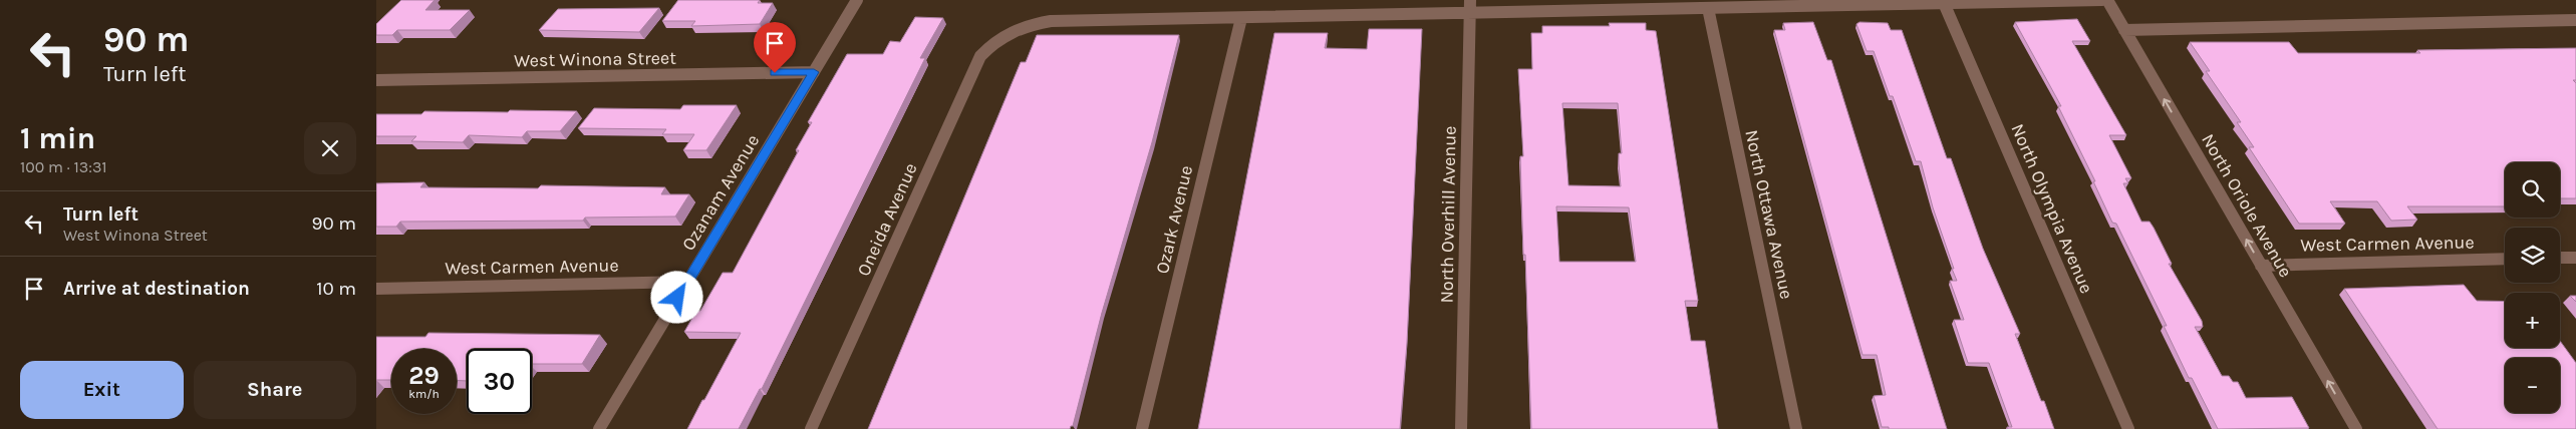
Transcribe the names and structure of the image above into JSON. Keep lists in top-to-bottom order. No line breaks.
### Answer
{"streets":{"street":["West Winona Street","Ozanam Avenue","North Oriole Avenue","North Olympia Avenue","North Overhill Avenue","North Ottawa Avenue","Oneida Avenue","Ozark Avenue","West Carmen Avenue"]},"crossings":[["West Winona Street","Ozanam Avenue"],["Ozanam Avenue","West Carmen Avenue"],["North Oriole Avenue","West Carmen Avenue"],["North Overhill Avenue","Oneida Avenue"],["Oneida Avenue","Ozark Avenue"]],"one_way":["North Oriole Avenue"],"page":{"turn":["90 m","Turn left"],"heading":["1 min","100 m · 13:31"],"map_buttons":["+","−"],"list":[{"name":"Turn left","note":"West Winona Street","value":"90 m"},{"name":"Arrive at destination","value":"10 m"}],"speed":"29 km/h","limit":"30","buttons":["Exit","Share"]}}
